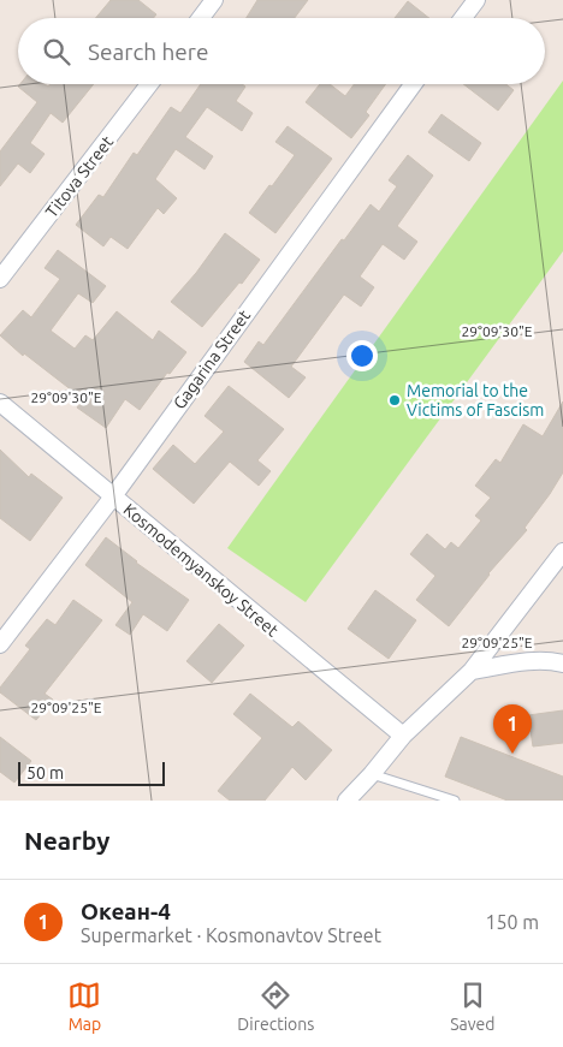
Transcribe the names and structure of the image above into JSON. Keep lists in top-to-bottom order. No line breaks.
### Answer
{"streets":{"street":["Titova Street","Gagarina Street","Kosmodemyanskoy Street"]},"crossings":[["Gagarina Street","Kosmodemyanskoy Street"]],"places":["Memorial to the Victims of Fascism"],"scale_bar":"50 m","page":{"search":"Search here","pins":"1","scale":"50 m","heading":"Nearby","list":[{"mark":"1","name":"Океан-4","note":"Supermarket · Kosmonavtov Street","value":"150 m"}],"nav":["Map","Directions","Saved"]},"coordinates":["29°09'30\"E","29°09'25\"E"]}
